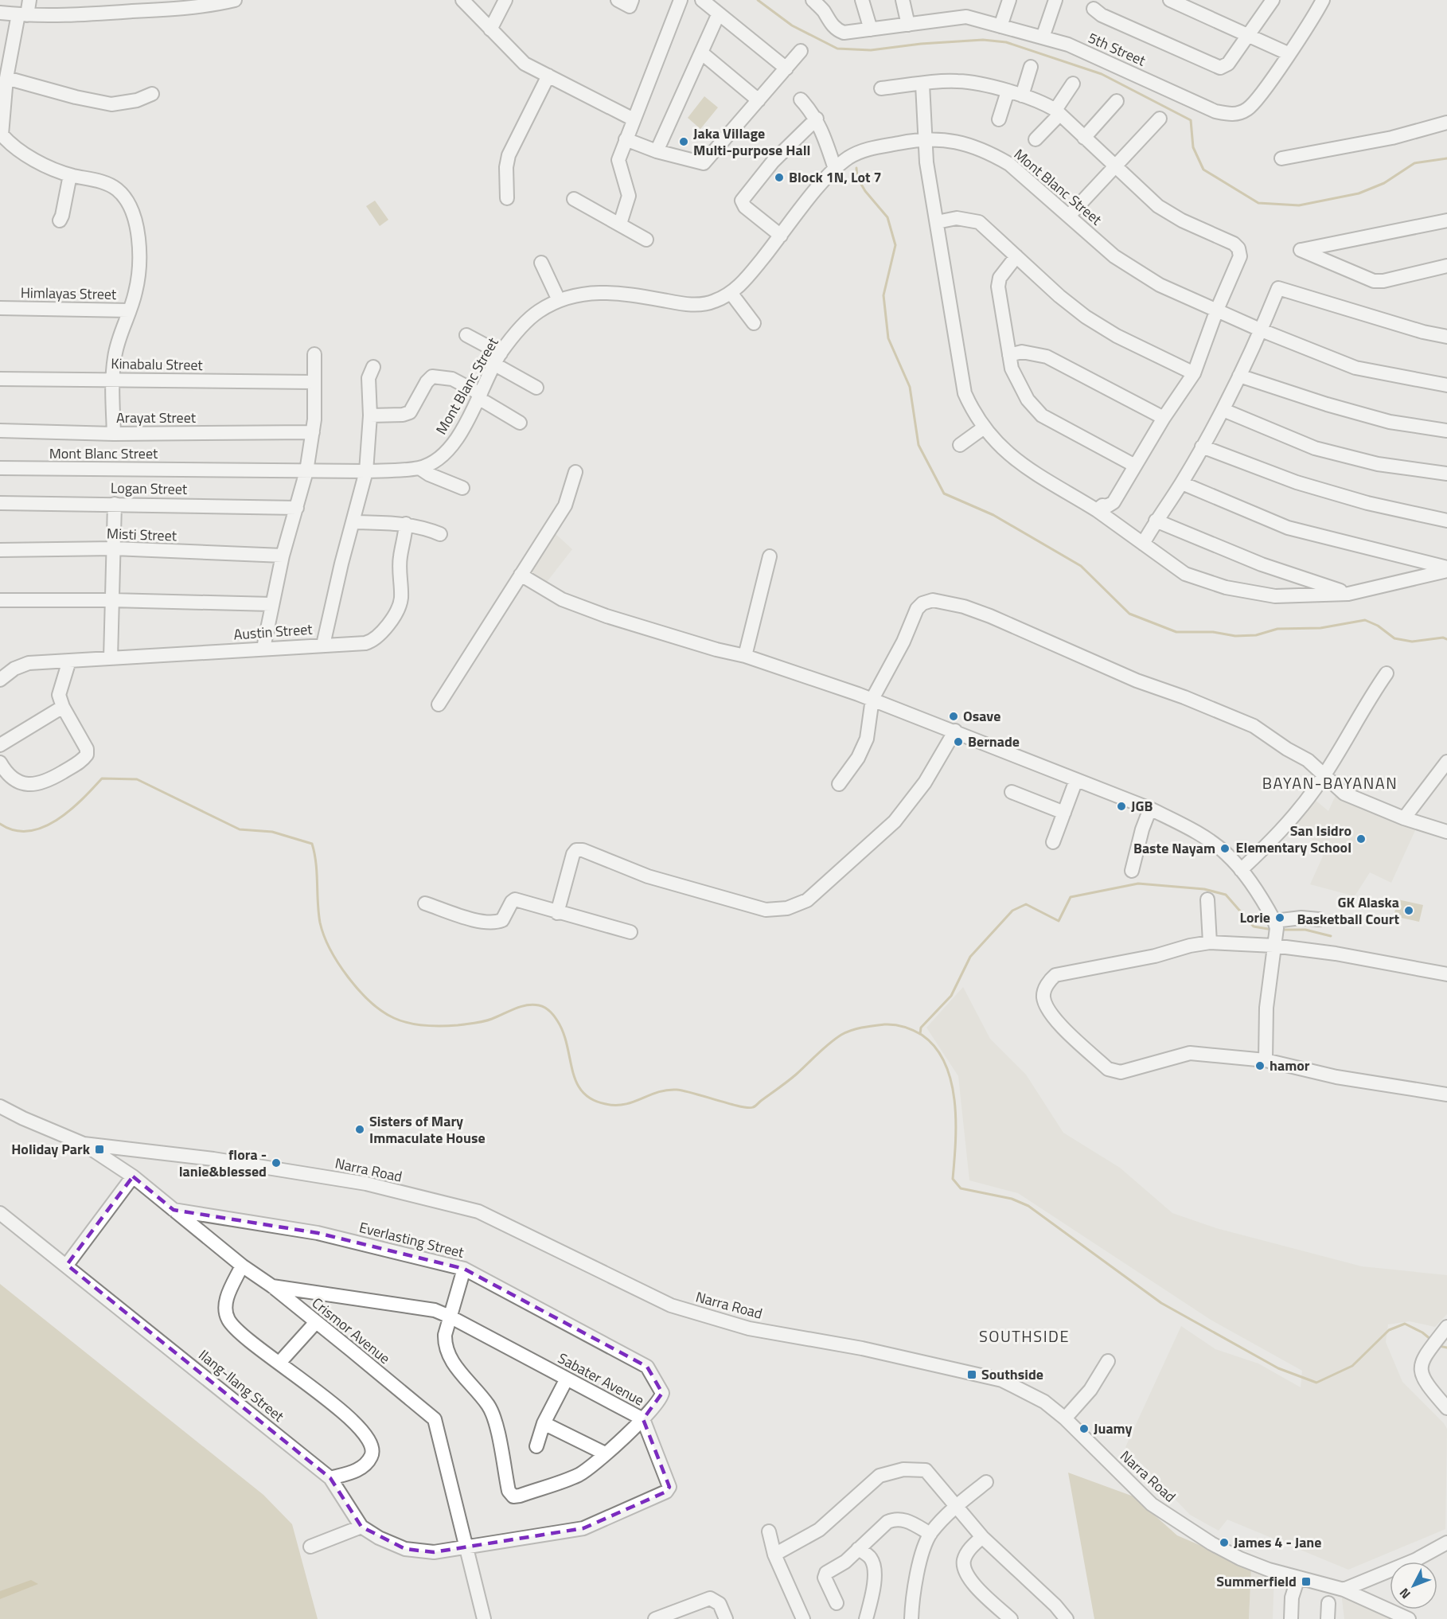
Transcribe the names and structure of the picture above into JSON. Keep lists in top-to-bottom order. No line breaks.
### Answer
{"streets":{"street":["5th Street","Mont Blanc Street","Himlayas Street","Kinabalu Street","Arayat Street","Logan Street","Misti Street","Austin Street","Narra Road","Everlasting Street","Crismor Avenue","Sabater Avenue","Ilang-Ilang Street"]},"crossings":[["Narra Road","Crismor Avenue"],["Everlasting Street","Crismor Avenue"],["Everlasting Street","Sabater Avenue"],["Crismor Avenue","Sabater Avenue"],["Crismor Avenue","Ilang-Ilang Street"],["Sabater Avenue","Ilang-Ilang Street"]],"districts":["BAYAN-BAYANAN","SOUTHSIDE"],"places":{"other":["Jaka Village Multi-purpose Hall","Block 1N, Lot 7","Osave","Bernade","JGB","San Isidro Elementary School","Baste Nayam","GK Alaska Basketball Court","Lorie","hamor","Sisters of Mary Immaculate House","flora - lanie&blessed","Juamy","James 4 - Jane"],"transit":["Holiday Park","Southside","Summerfield"]},"north":"bottom left"}
